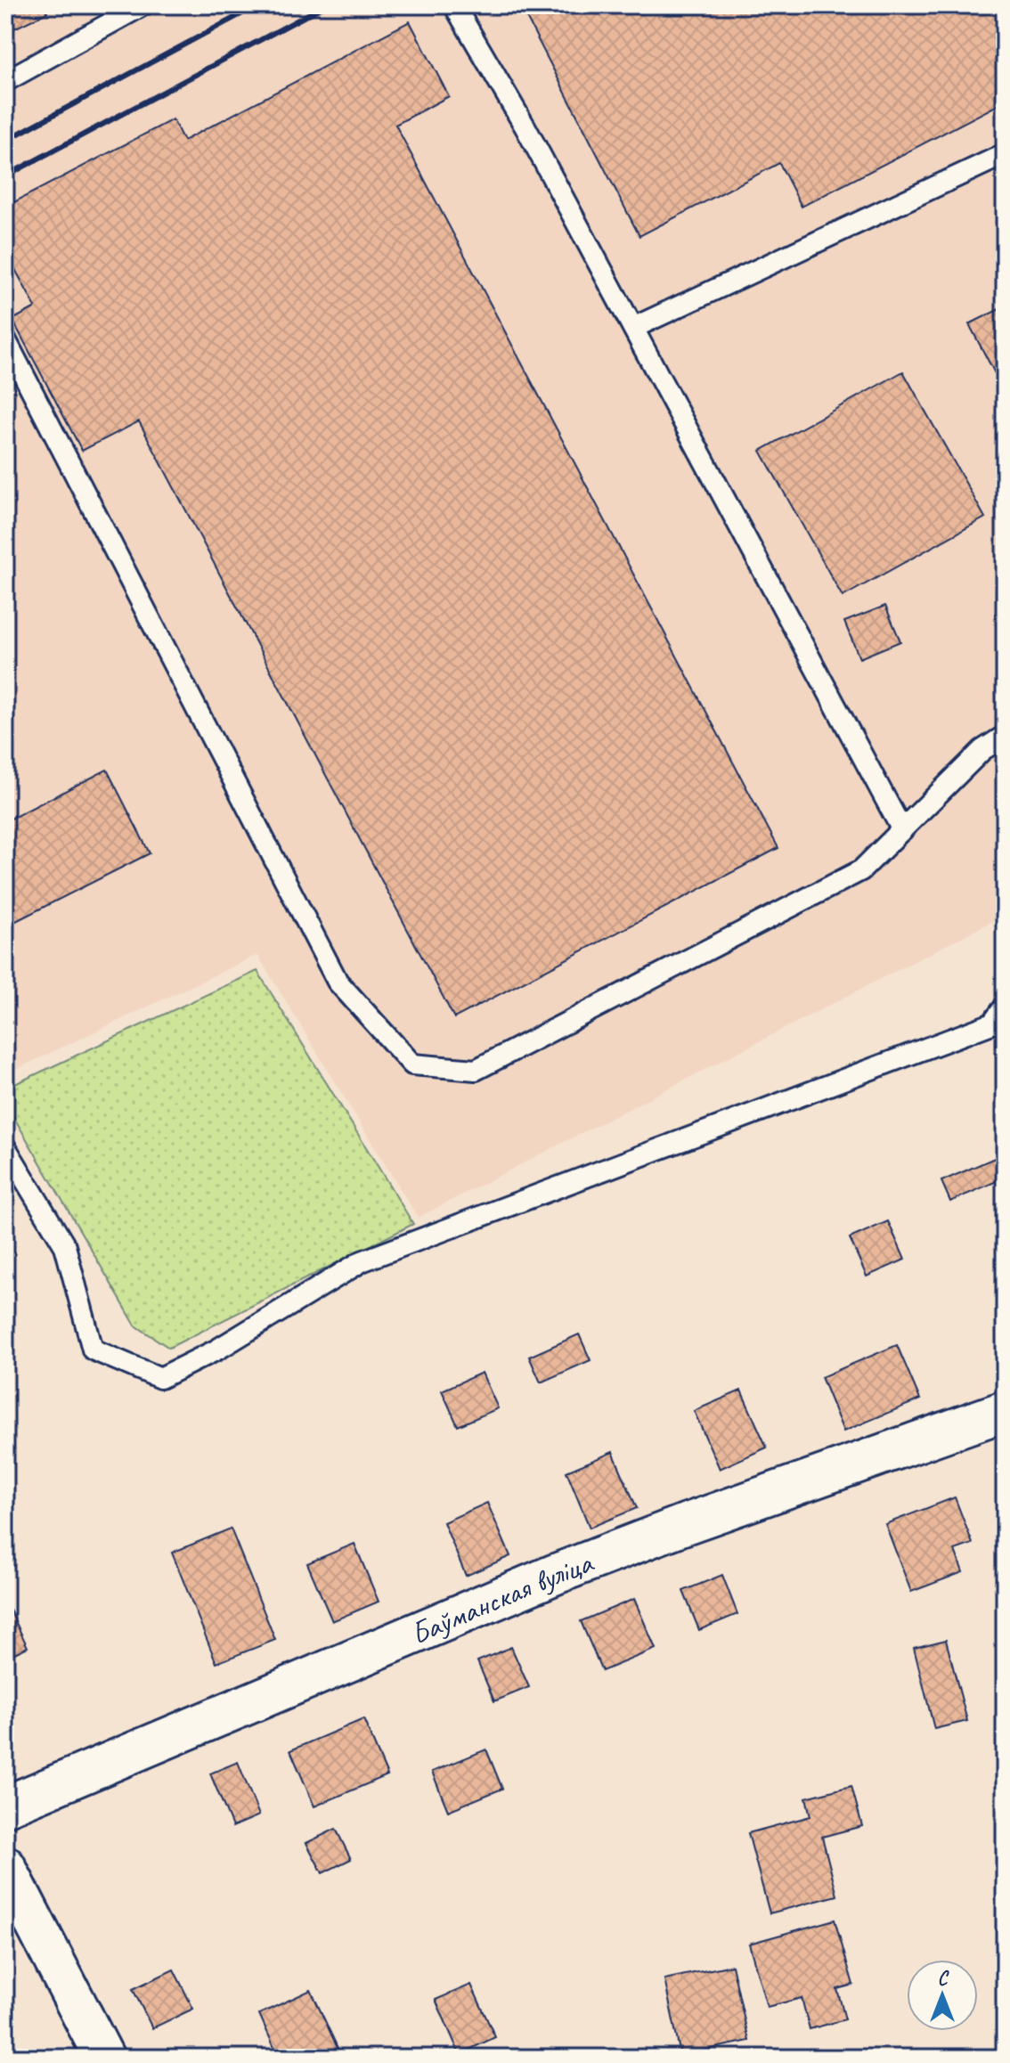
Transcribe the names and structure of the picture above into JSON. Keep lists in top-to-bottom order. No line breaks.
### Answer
{"streets":{"street":["Баўманская вуліца"]},"north":"top"}
